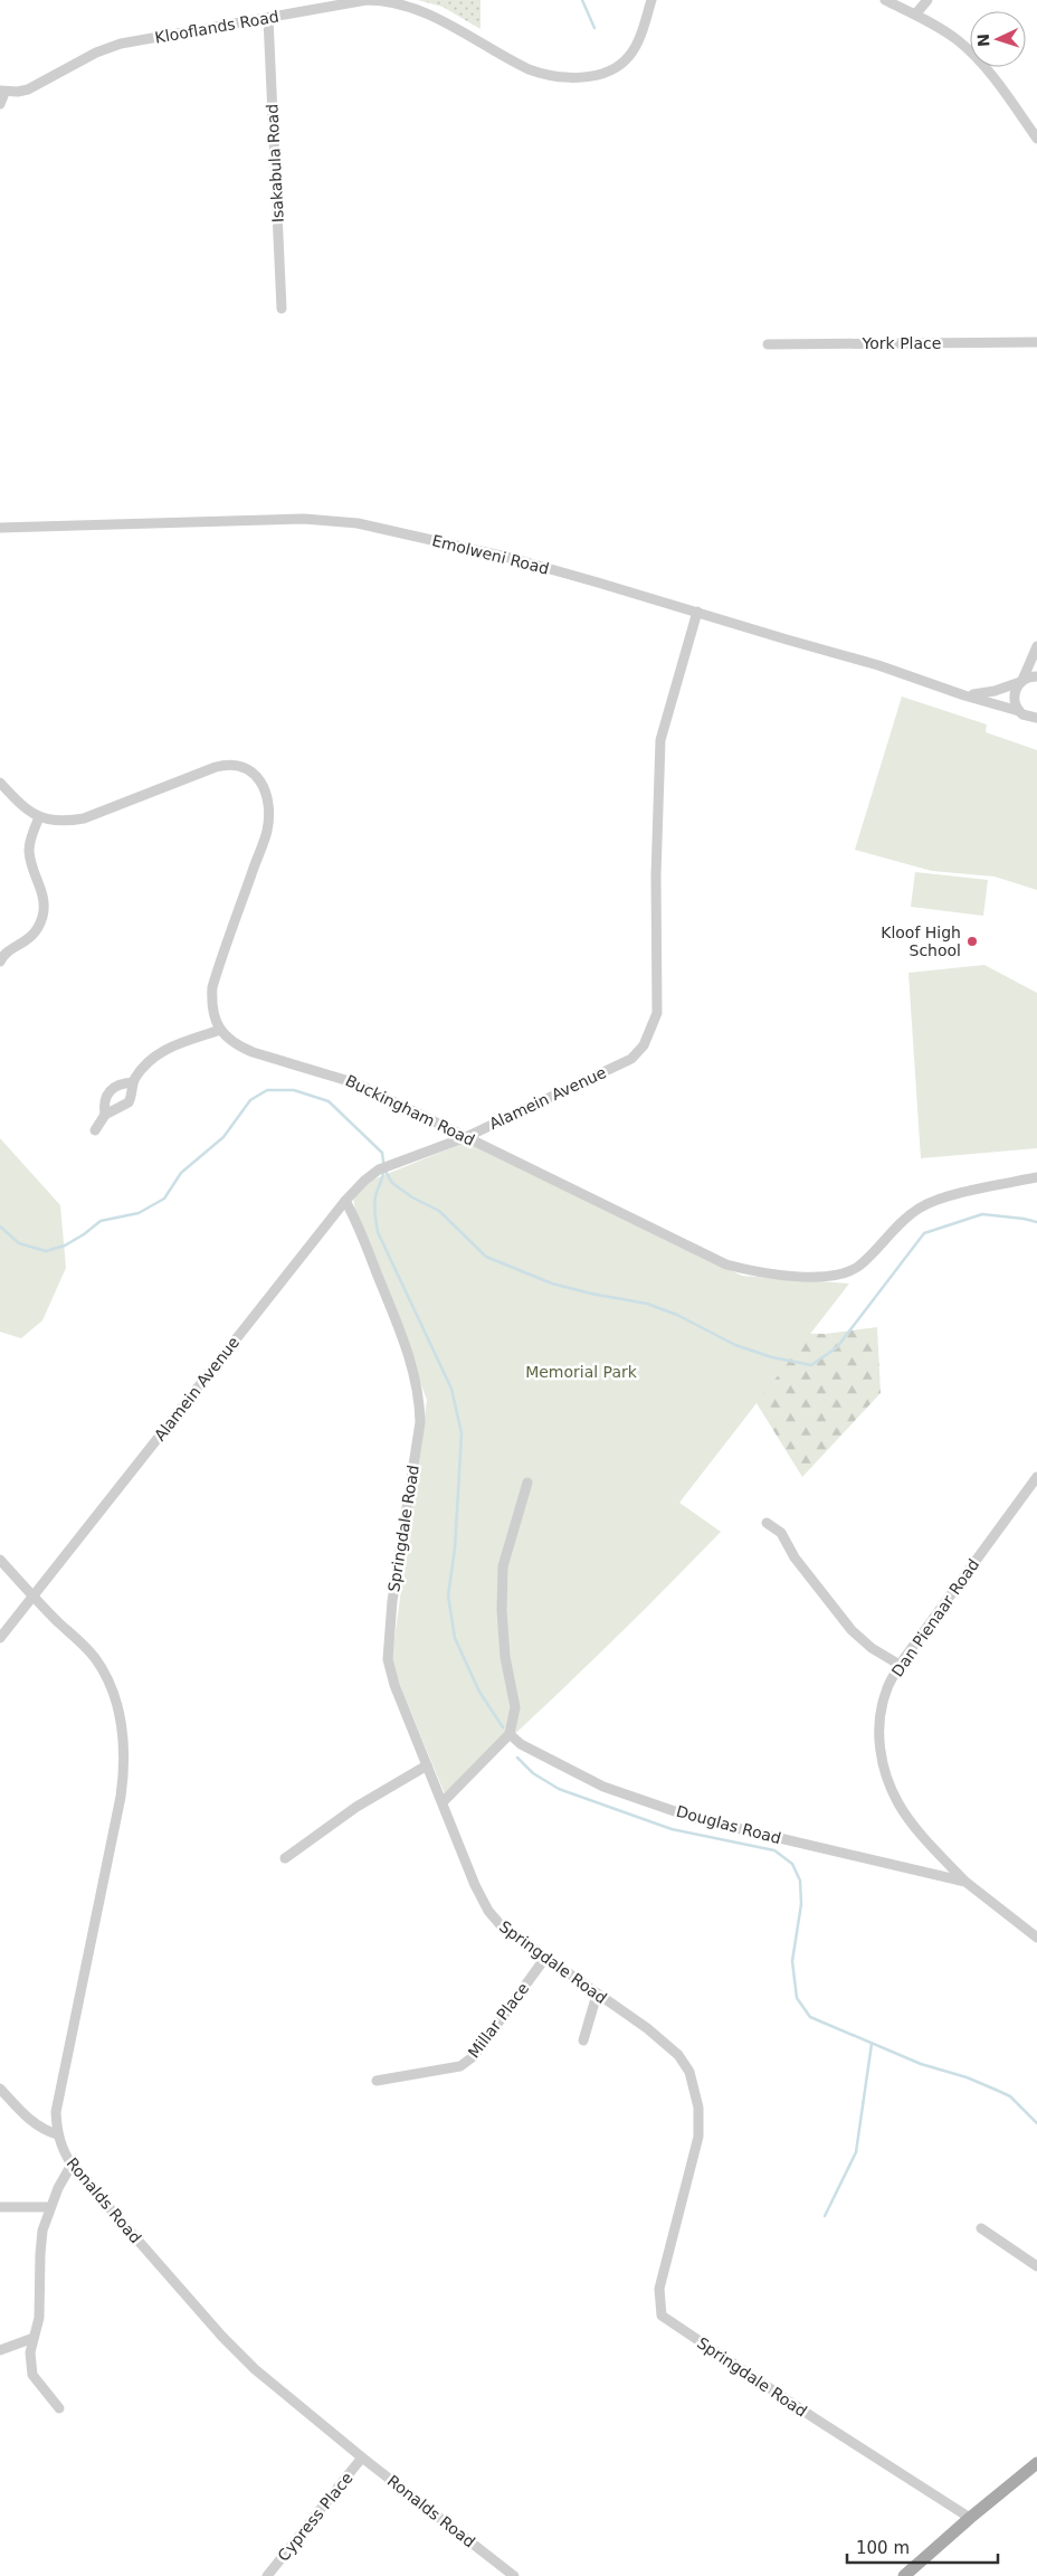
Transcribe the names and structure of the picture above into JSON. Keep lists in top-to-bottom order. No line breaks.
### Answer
{"streets":{"street":["Klooflands Road","Isakabula Road","York Place","Emolweni Road","Alamein Avenue","Buckingham Road","Springdale Road","Dan Pienaar Road","Douglas Road","Millar Place","Ronalds Road","Cypress Place"]},"crossings":[["Klooflands Road","Isakabula Road"],["Emolweni Road","Alamein Avenue"],["Alamein Avenue","Buckingham Road"],["Alamein Avenue","Springdale Road"],["Alamein Avenue","Ronalds Road"],["Springdale Road","Millar Place"],["Dan Pienaar Road","Douglas Road"],["Ronalds Road","Cypress Place"]],"parks":["Memorial Park"],"places":["Kloof High School"],"scale_bar":"100 m","north":"left"}
